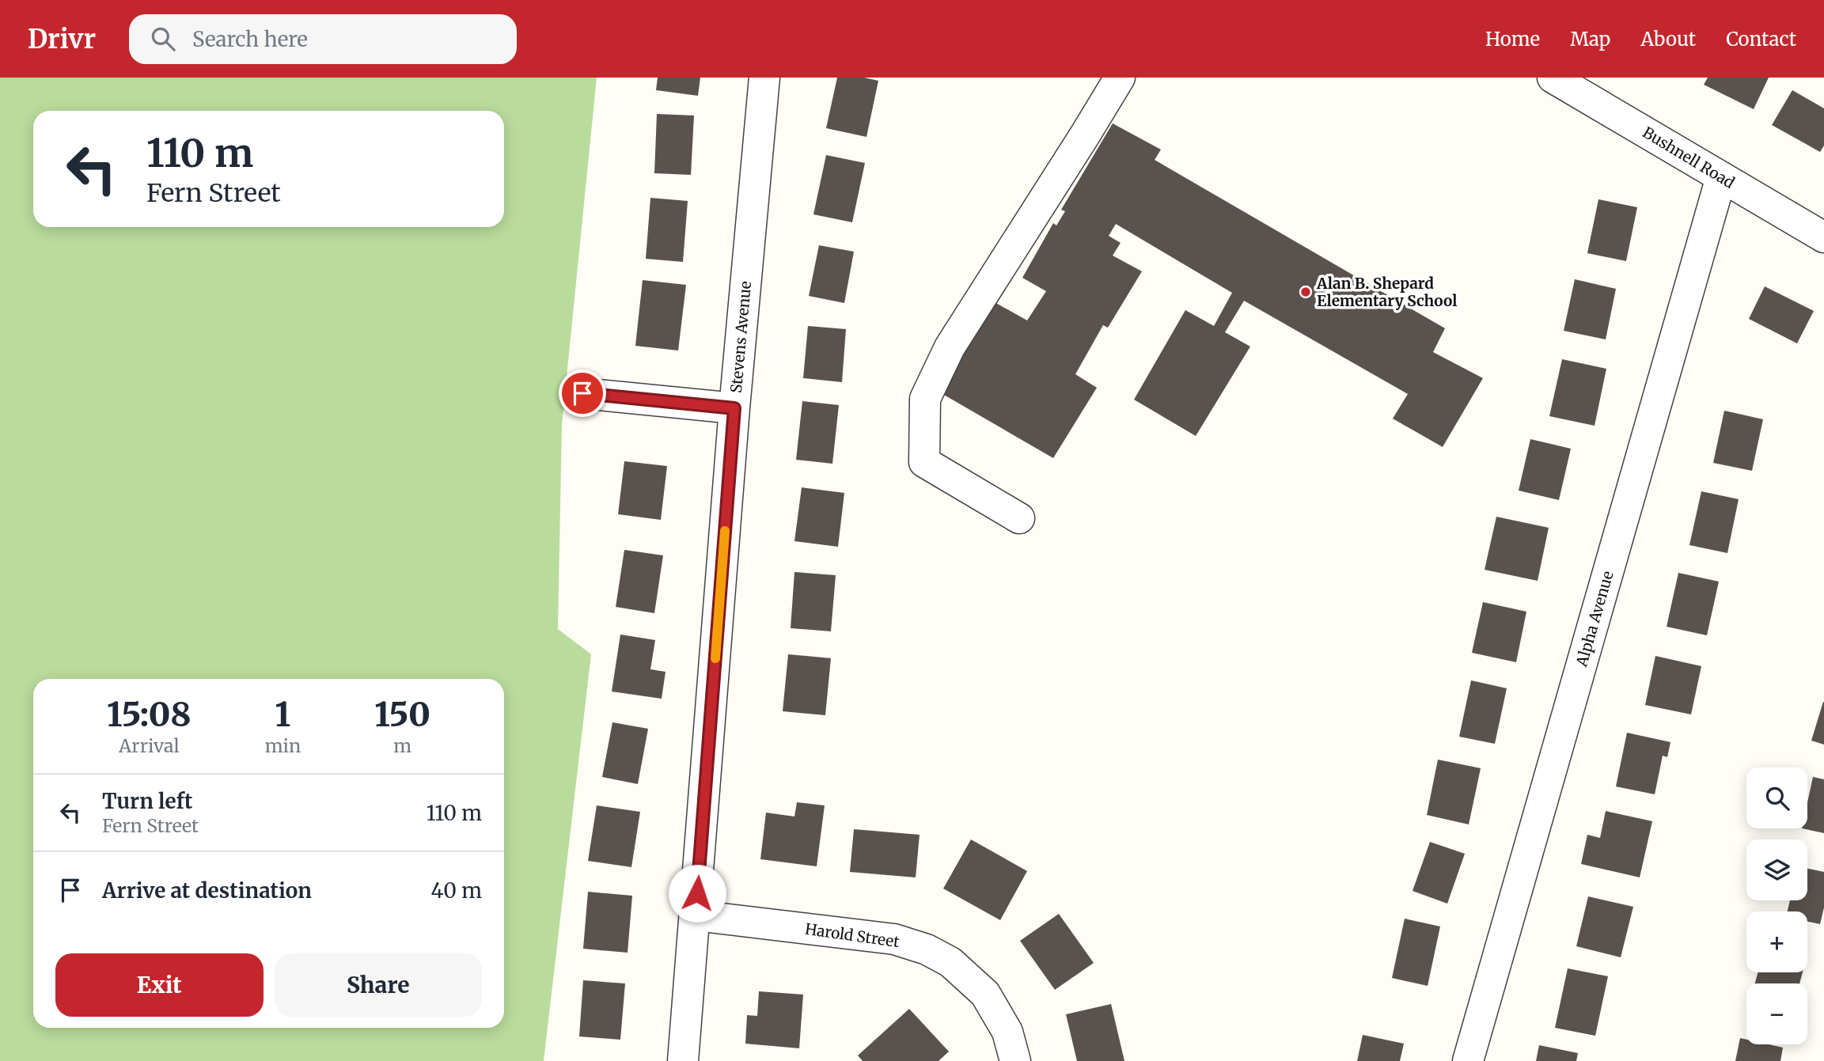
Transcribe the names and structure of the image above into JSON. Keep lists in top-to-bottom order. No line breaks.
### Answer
{"streets":{"street":["Bushnell Road","Stevens Avenue","Alpha Avenue","Harold Street"]},"crossings":[["Bushnell Road","Alpha Avenue"],["Stevens Avenue","Harold Street"]],"places":["Alan B. Shepard Elementary School"],"page":{"header":"Drivr","search":"Search here","nav":["Home","Map","About","Contact"],"turn":["110 m","Fern Street"],"eta":["15:08","Arrival","1","min","150","m"],"map_buttons":["+","−"],"list":[{"name":"Turn left","note":"Fern Street","value":"110 m"},{"name":"Arrive at destination","value":"40 m"}],"buttons":["Exit","Share"]}}
